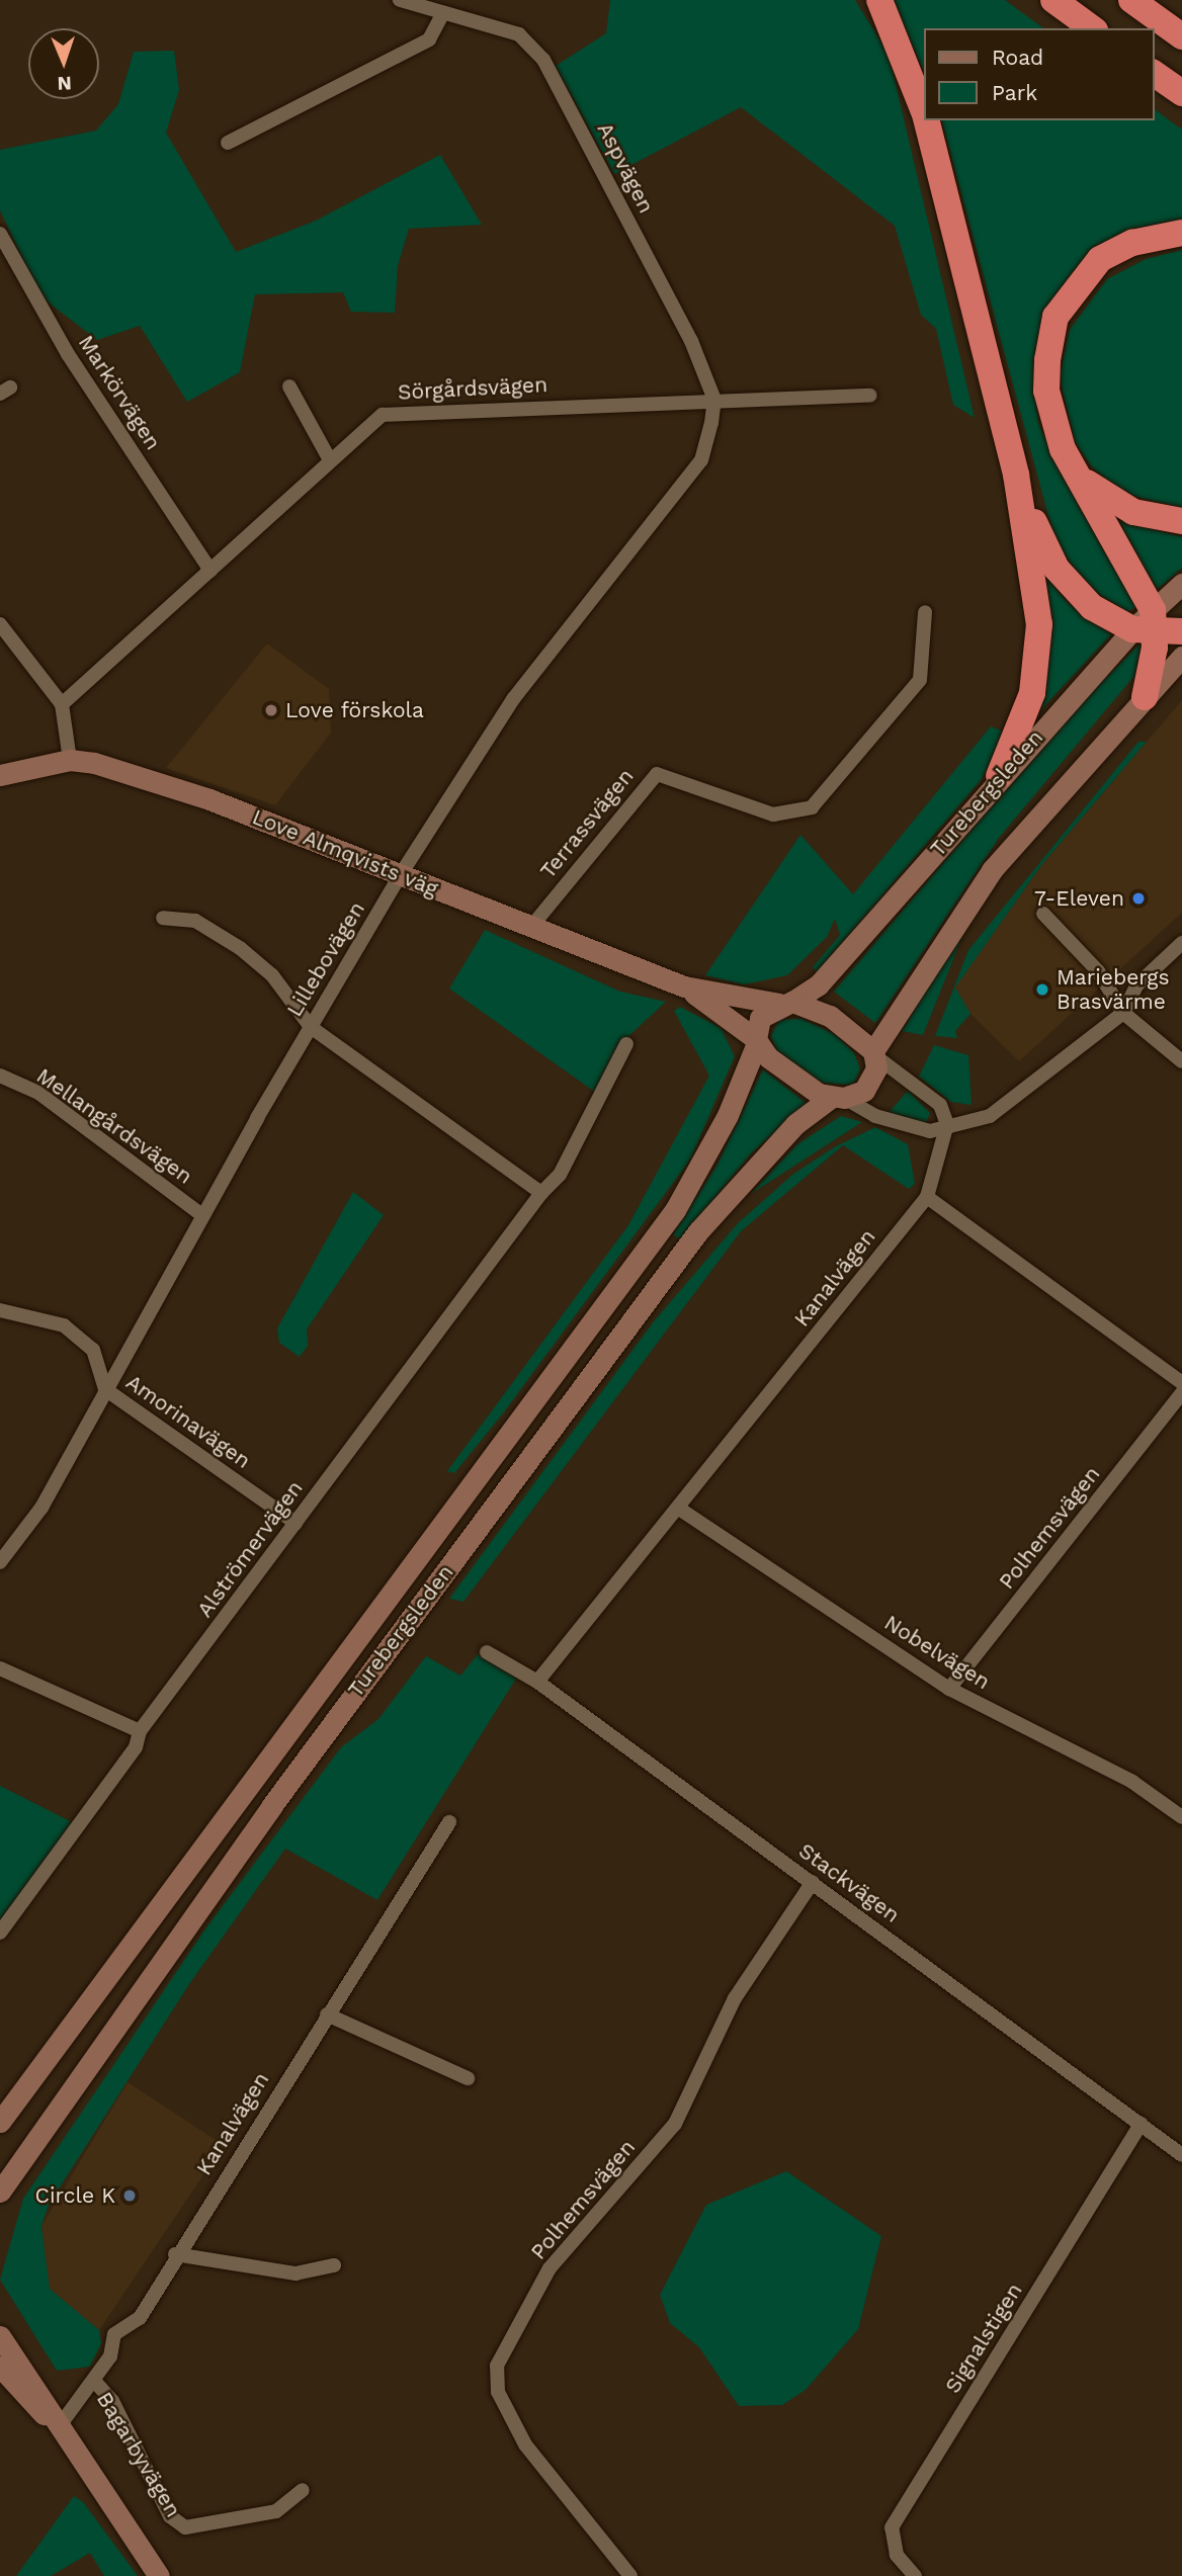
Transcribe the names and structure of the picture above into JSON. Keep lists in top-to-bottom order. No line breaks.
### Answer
{"streets":{"main road":["Turebergsleden","Love Almqvists väg"],"street":["Aspvägen","Sörgårdsvägen","Markörvägen","Terrassvägen","Lillebovägen","Mellangårdsvägen","Kanalvägen","Amorinavägen","Polhemsvägen","Alströmervägen","Nobelvägen","Stackvägen","Signalstigen","Bagarbyvägen"]},"crossings":[["Aspvägen","Sörgårdsvägen"],["Aspvägen","Lillebovägen"],["Sörgårdsvägen","Markörvägen"],["Sörgårdsvägen","Lillebovägen"],["Turebergsleden","Love Almqvists väg"],["Terrassvägen","Love Almqvists väg"],["Love Almqvists väg","Lillebovägen"],["Lillebovägen","Mellangårdsvägen"],["Lillebovägen","Amorinavägen"],["Kanalvägen","Nobelvägen"],["Kanalvägen","Stackvägen"],["Kanalvägen","Bagarbyvägen"],["Amorinavägen","Alströmervägen"],["Polhemsvägen","Nobelvägen"],["Polhemsvägen","Stackvägen"],["Stackvägen","Signalstigen"]],"places":["Love förskola","7-Eleven","Mariebergs Brasvärme","Circle K"],"legend":["Road","Park"],"north":"bottom"}
